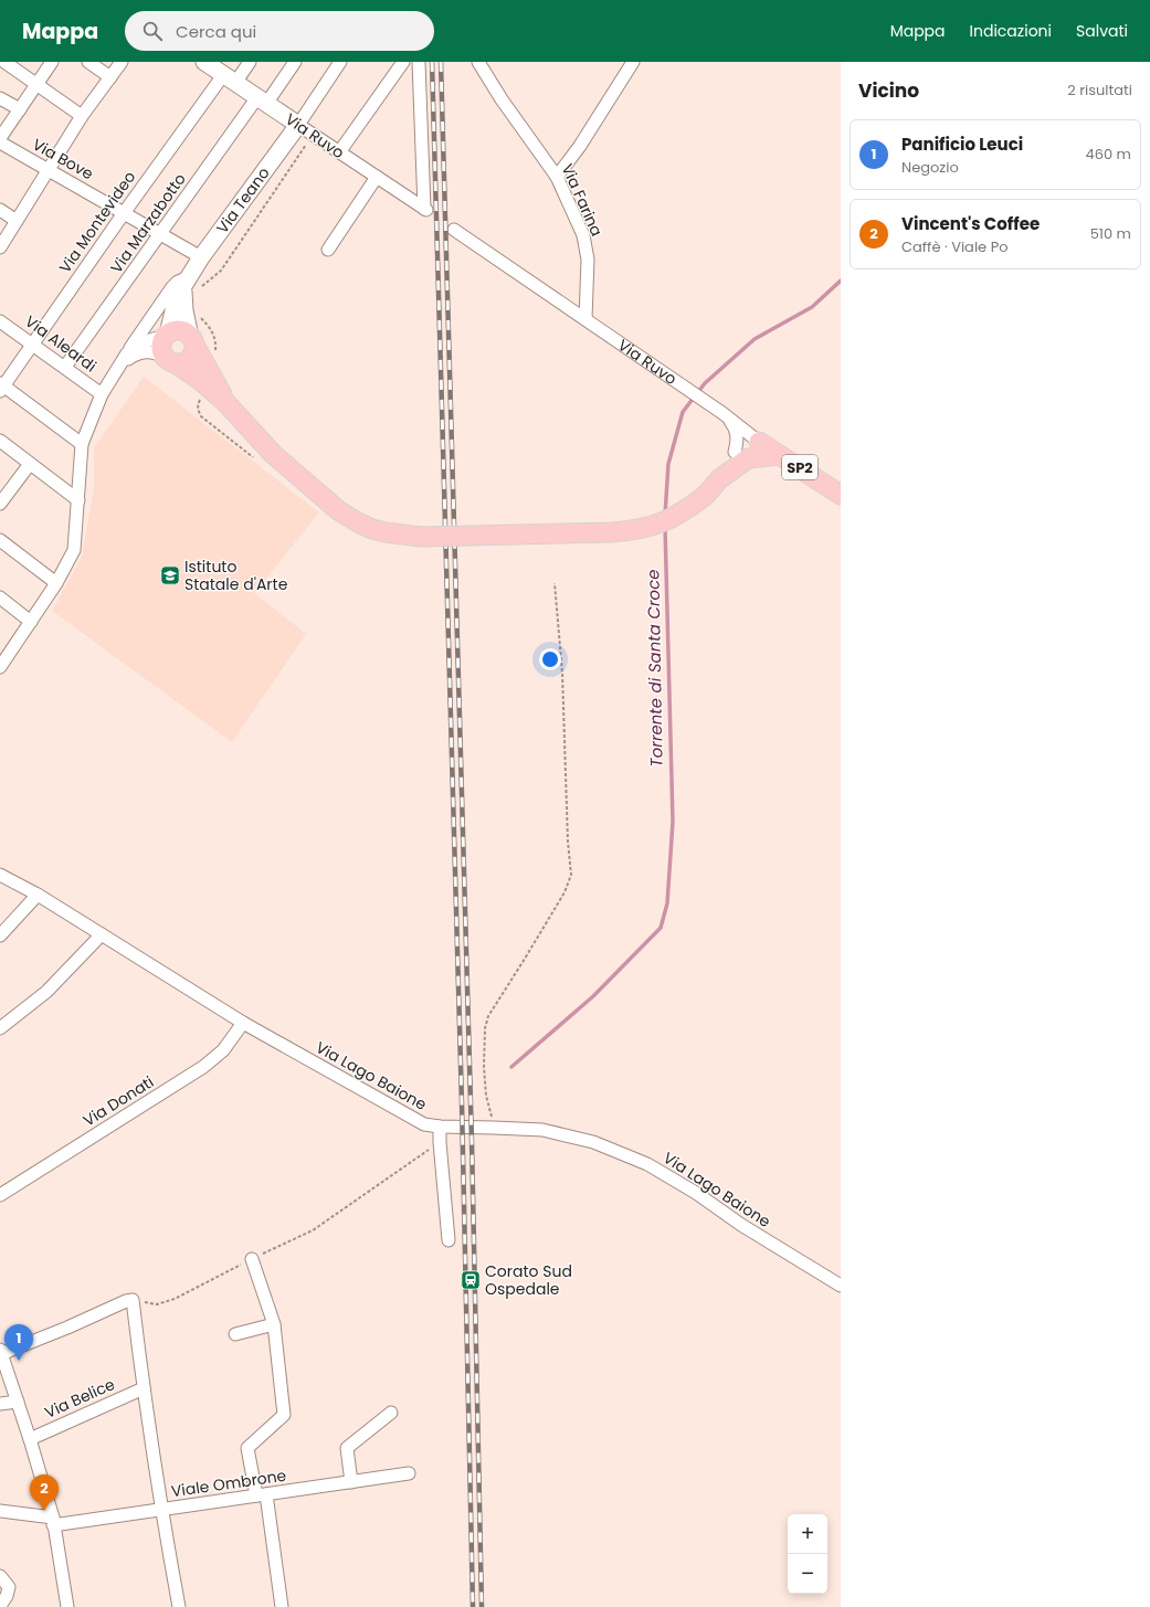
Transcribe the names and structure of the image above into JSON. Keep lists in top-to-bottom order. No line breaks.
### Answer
{"streets":{"main road":["Via Ruvo","Via Teano","SP2"],"street":["Via Bove","Via Farina","Via Montevideo","Via Marzabotto","Via Aleardi","Via Lago Baione","Via Donati","Via Belice","Viale Ombrone"]},"crossings":[["Via Ruvo","Via Teano"],["Via Ruvo","Via Farina"],["Via Ruvo","Via Montevideo"],["Via Ruvo","Via Marzabotto"],["Via Bove","Via Teano"],["Via Bove","Via Montevideo"],["Via Bove","Via Marzabotto"],["Via Teano","Via Aleardi"],["Via Montevideo","Via Aleardi"],["Via Marzabotto","Via Aleardi"],["Via Lago Baione","Via Donati"]],"water":["Torrente di Santa Croce"],"places":{"school or university":["Istituto Statale d'Arte"],"station":["Corato Sud Ospedale"]},"page":{"header":"Mappa","search":"Cerca qui","nav":["Mappa","Indicazioni","Salvati"],"heading":["Vicino","2 risultati"],"list":[{"mark":"1","name":"Panificio Leuci","note":"Negozio","value":"460 m"},{"mark":"2","name":"Vincent's Coffee","note":"Caffè · Viale Po","value":"510 m"}],"pins":["1","2"],"map_buttons":["+","−"]}}
